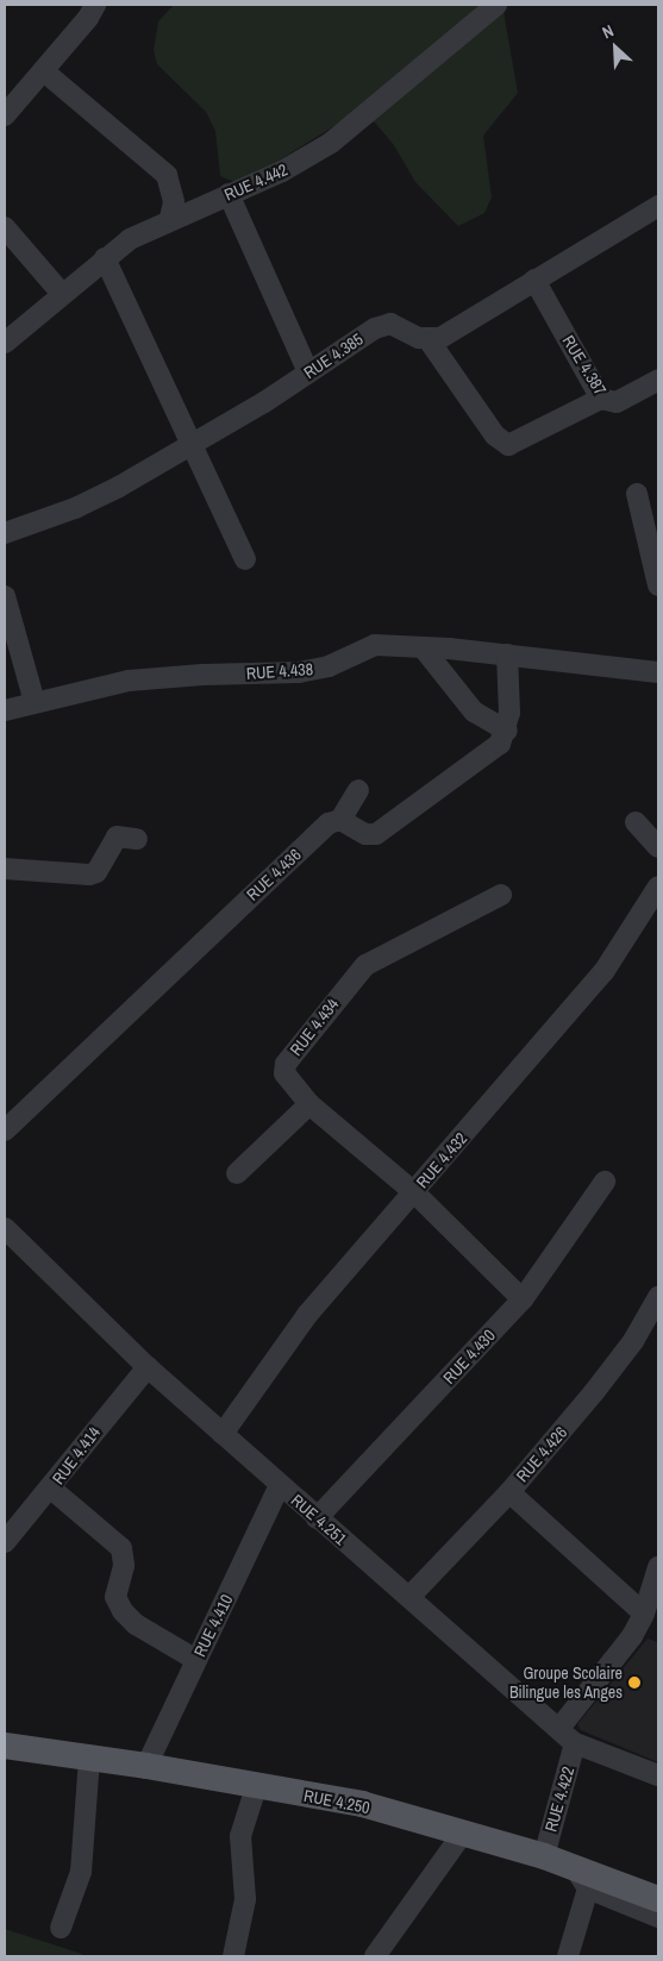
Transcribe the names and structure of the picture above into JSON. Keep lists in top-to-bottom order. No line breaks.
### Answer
{"streets":{"main road":["RUE 4.250"],"street":["RUE 4.442","RUE 4.385","RUE 4.387","RUE 4.438","RUE 4.436","RUE 4.434","RUE 4.432","RUE 4.430","RUE 4.426","RUE 4.414","RUE 4.251","RUE 4.410","RUE 4.422"]},"crossings":[["RUE 4.434","RUE 4.432"],["RUE 4.434","RUE 4.430"],["RUE 4.432","RUE 4.251"],["RUE 4.430","RUE 4.251"],["RUE 4.426","RUE 4.251"],["RUE 4.414","RUE 4.251"],["RUE 4.251","RUE 4.410"],["RUE 4.251","RUE 4.422"],["RUE 4.410","RUE 4.250"],["RUE 4.422","RUE 4.250"]],"places":["Groupe Scolaire Bilingue les Anges"],"north":"top left"}
